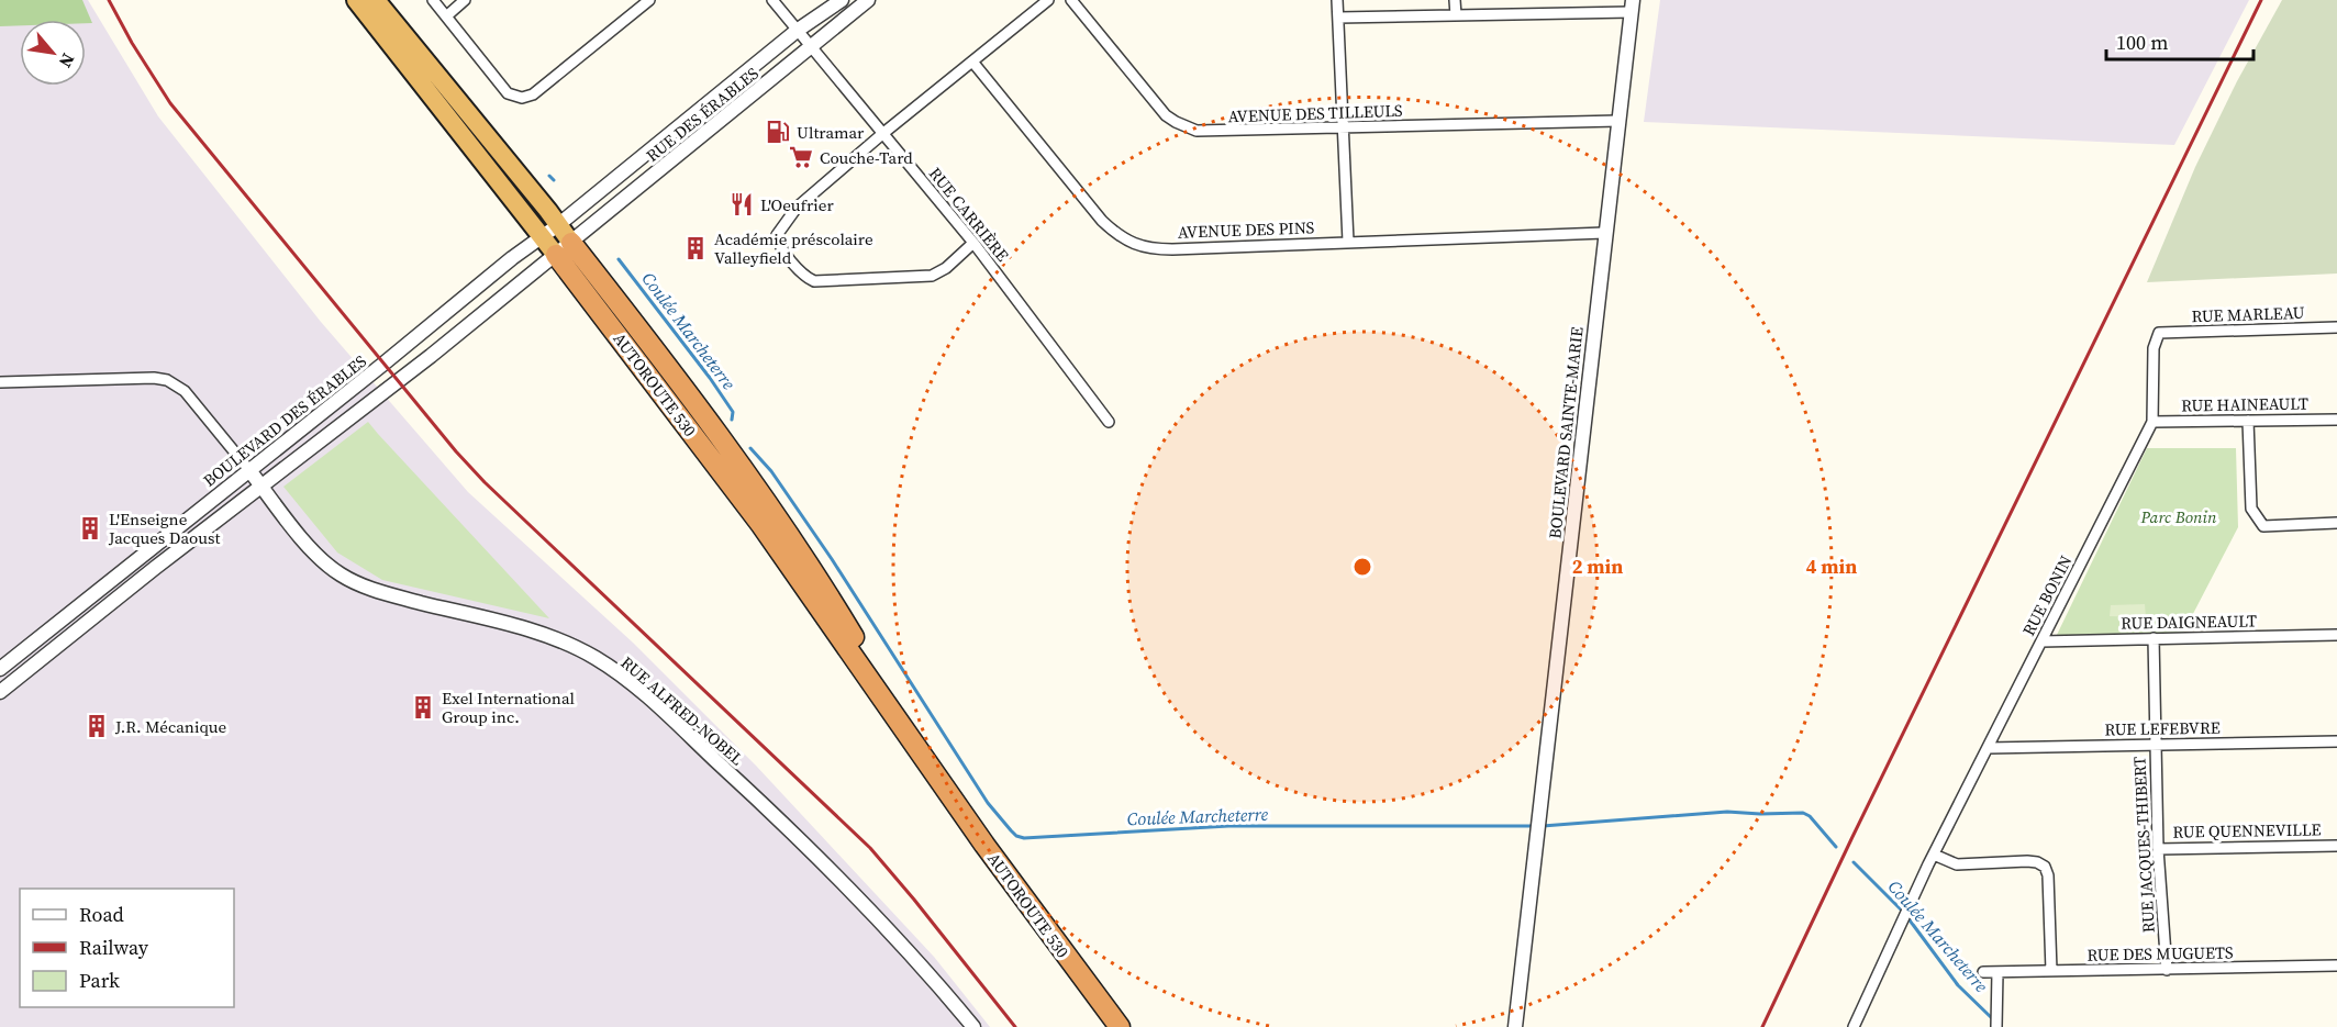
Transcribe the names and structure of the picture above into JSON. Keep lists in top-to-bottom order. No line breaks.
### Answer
{"streets":{"highway":["AUTOROUTE 530"],"street":["AVENUE DES TILLEULS","RUE DES ÉRABLES","RUE CARRIÈRE","AVENUE DES PINS","RUE MARLEAU","RUE HAINEAULT","BOULEVARD DES ÉRABLES","BOULEVARD SAINTE-MARIE","RUE BONIN","RUE DAIGNEAULT","RUE ALFRED-NOBEL","RUE LEFEBVRE","RUE QUENNEVILLE","RUE JACQUES-THIBERT","RUE DES MUGUETS"]},"crossings":[["AVENUE DES TILLEULS","BOULEVARD SAINTE-MARIE"],["RUE DES ÉRABLES","RUE CARRIÈRE"],["RUE DES ÉRABLES","AUTOROUTE 530"],["RUE DES ÉRABLES","BOULEVARD DES ÉRABLES"],["AVENUE DES PINS","BOULEVARD SAINTE-MARIE"],["RUE MARLEAU","RUE BONIN"],["AUTOROUTE 530","BOULEVARD DES ÉRABLES"],["RUE HAINEAULT","RUE BONIN"],["BOULEVARD DES ÉRABLES","RUE ALFRED-NOBEL"],["RUE BONIN","RUE DAIGNEAULT"],["RUE BONIN","RUE LEFEBVRE"],["RUE DAIGNEAULT","RUE JACQUES-THIBERT"],["RUE LEFEBVRE","RUE JACQUES-THIBERT"],["RUE QUENNEVILLE","RUE JACQUES-THIBERT"],["RUE JACQUES-THIBERT","RUE DES MUGUETS"]],"water":["Coulée Marcheterre"],"parks":["Parc Bonin"],"places":{"fuel station":["Ultramar"],"supermarket":["Couche-Tard"],"restaurant":["L'Oeufrier"],"building":["Académie préscolaire Valleyfield","L'Enseigne Jacques Daoust","Exel International Group inc.","J.R. Mécanique"]},"legend":["Road","Railway","Park"],"scale_bar":"100 m","north":"bottom right","rings":["2 min","4 min"]}
